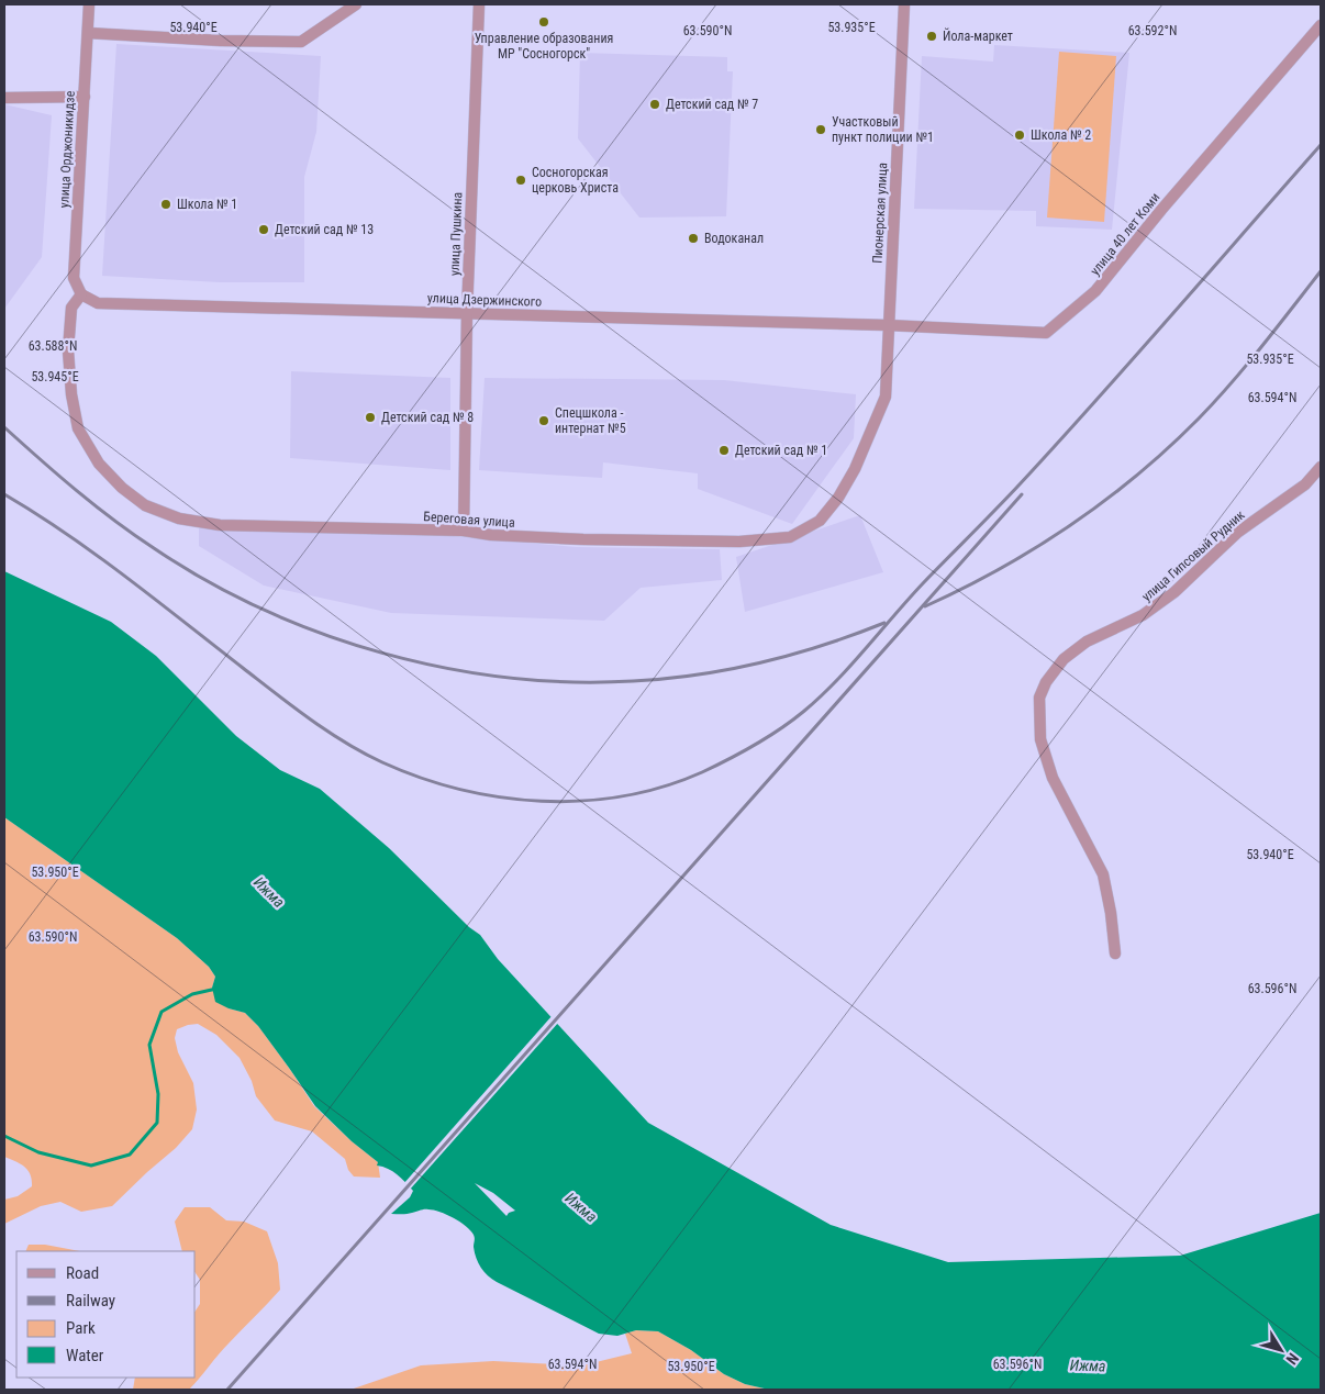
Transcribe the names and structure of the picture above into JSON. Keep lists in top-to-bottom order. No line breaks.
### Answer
{"streets":{"street":["улица Орджоникидзе","Пионерская улица","улица Пушкина","улица 40 лет Коми","улица Дзержинского","Береговая улица","улица Гипсовый Рудник"]},"crossings":[["улица Орджоникидзе","улица Дзержинского"],["улица Орджоникидзе","Береговая улица"],["Пионерская улица","улица 40 лет Коми"],["Пионерская улица","улица Дзержинского"],["Пионерская улица","Береговая улица"],["улица Пушкина","улица Дзержинского"],["улица Пушкина","Береговая улица"],["улица 40 лет Коми","улица Дзержинского"],["улица 40 лет Коми","Береговая улица"],["улица Дзержинского","Береговая улица"]],"water":["Ижма"],"places":["Управление образования МР \"Сосногорск\"","Йола-маркет","Детский сад № 7","Участковый пункт полиции №1","Школа № 2","Сосногорская церковь Христа","Школа № 1","Детский сад № 13","Водоканал","Детский сад № 8","Спецшкола - интернат №5","Детский сад № 1"],"legend":["Road","Railway","Park","Water"],"north":"bottom right","coordinates":["53.940°E","53.935°E","63.590°N","63.592°N","63.588°N","53.945°E","63.594°N","53.950°E","63.596°N"]}
